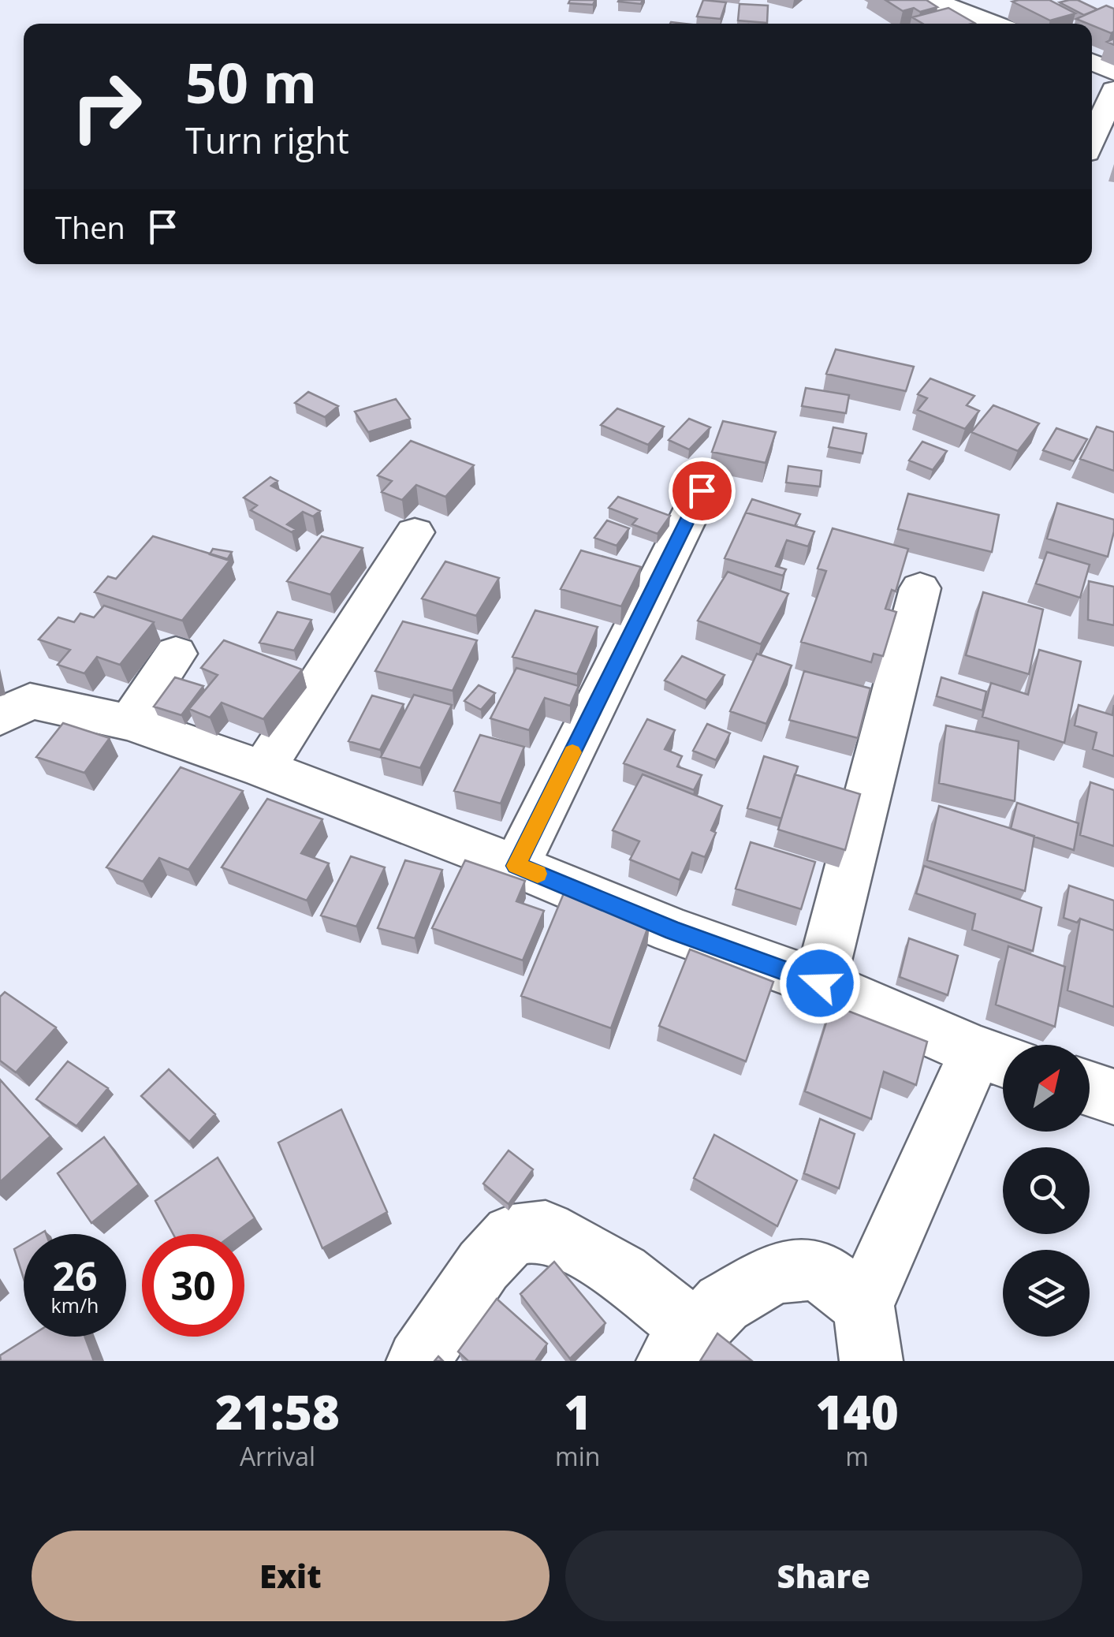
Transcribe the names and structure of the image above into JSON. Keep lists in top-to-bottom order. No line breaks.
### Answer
{"north":"top right","page":{"turn":["50 m","Turn right"],"then":"Then","speed":"26 km/h","limit":"30","eta":["21:58","Arrival","1","min","140","m"],"buttons":["Exit","Share"]}}
